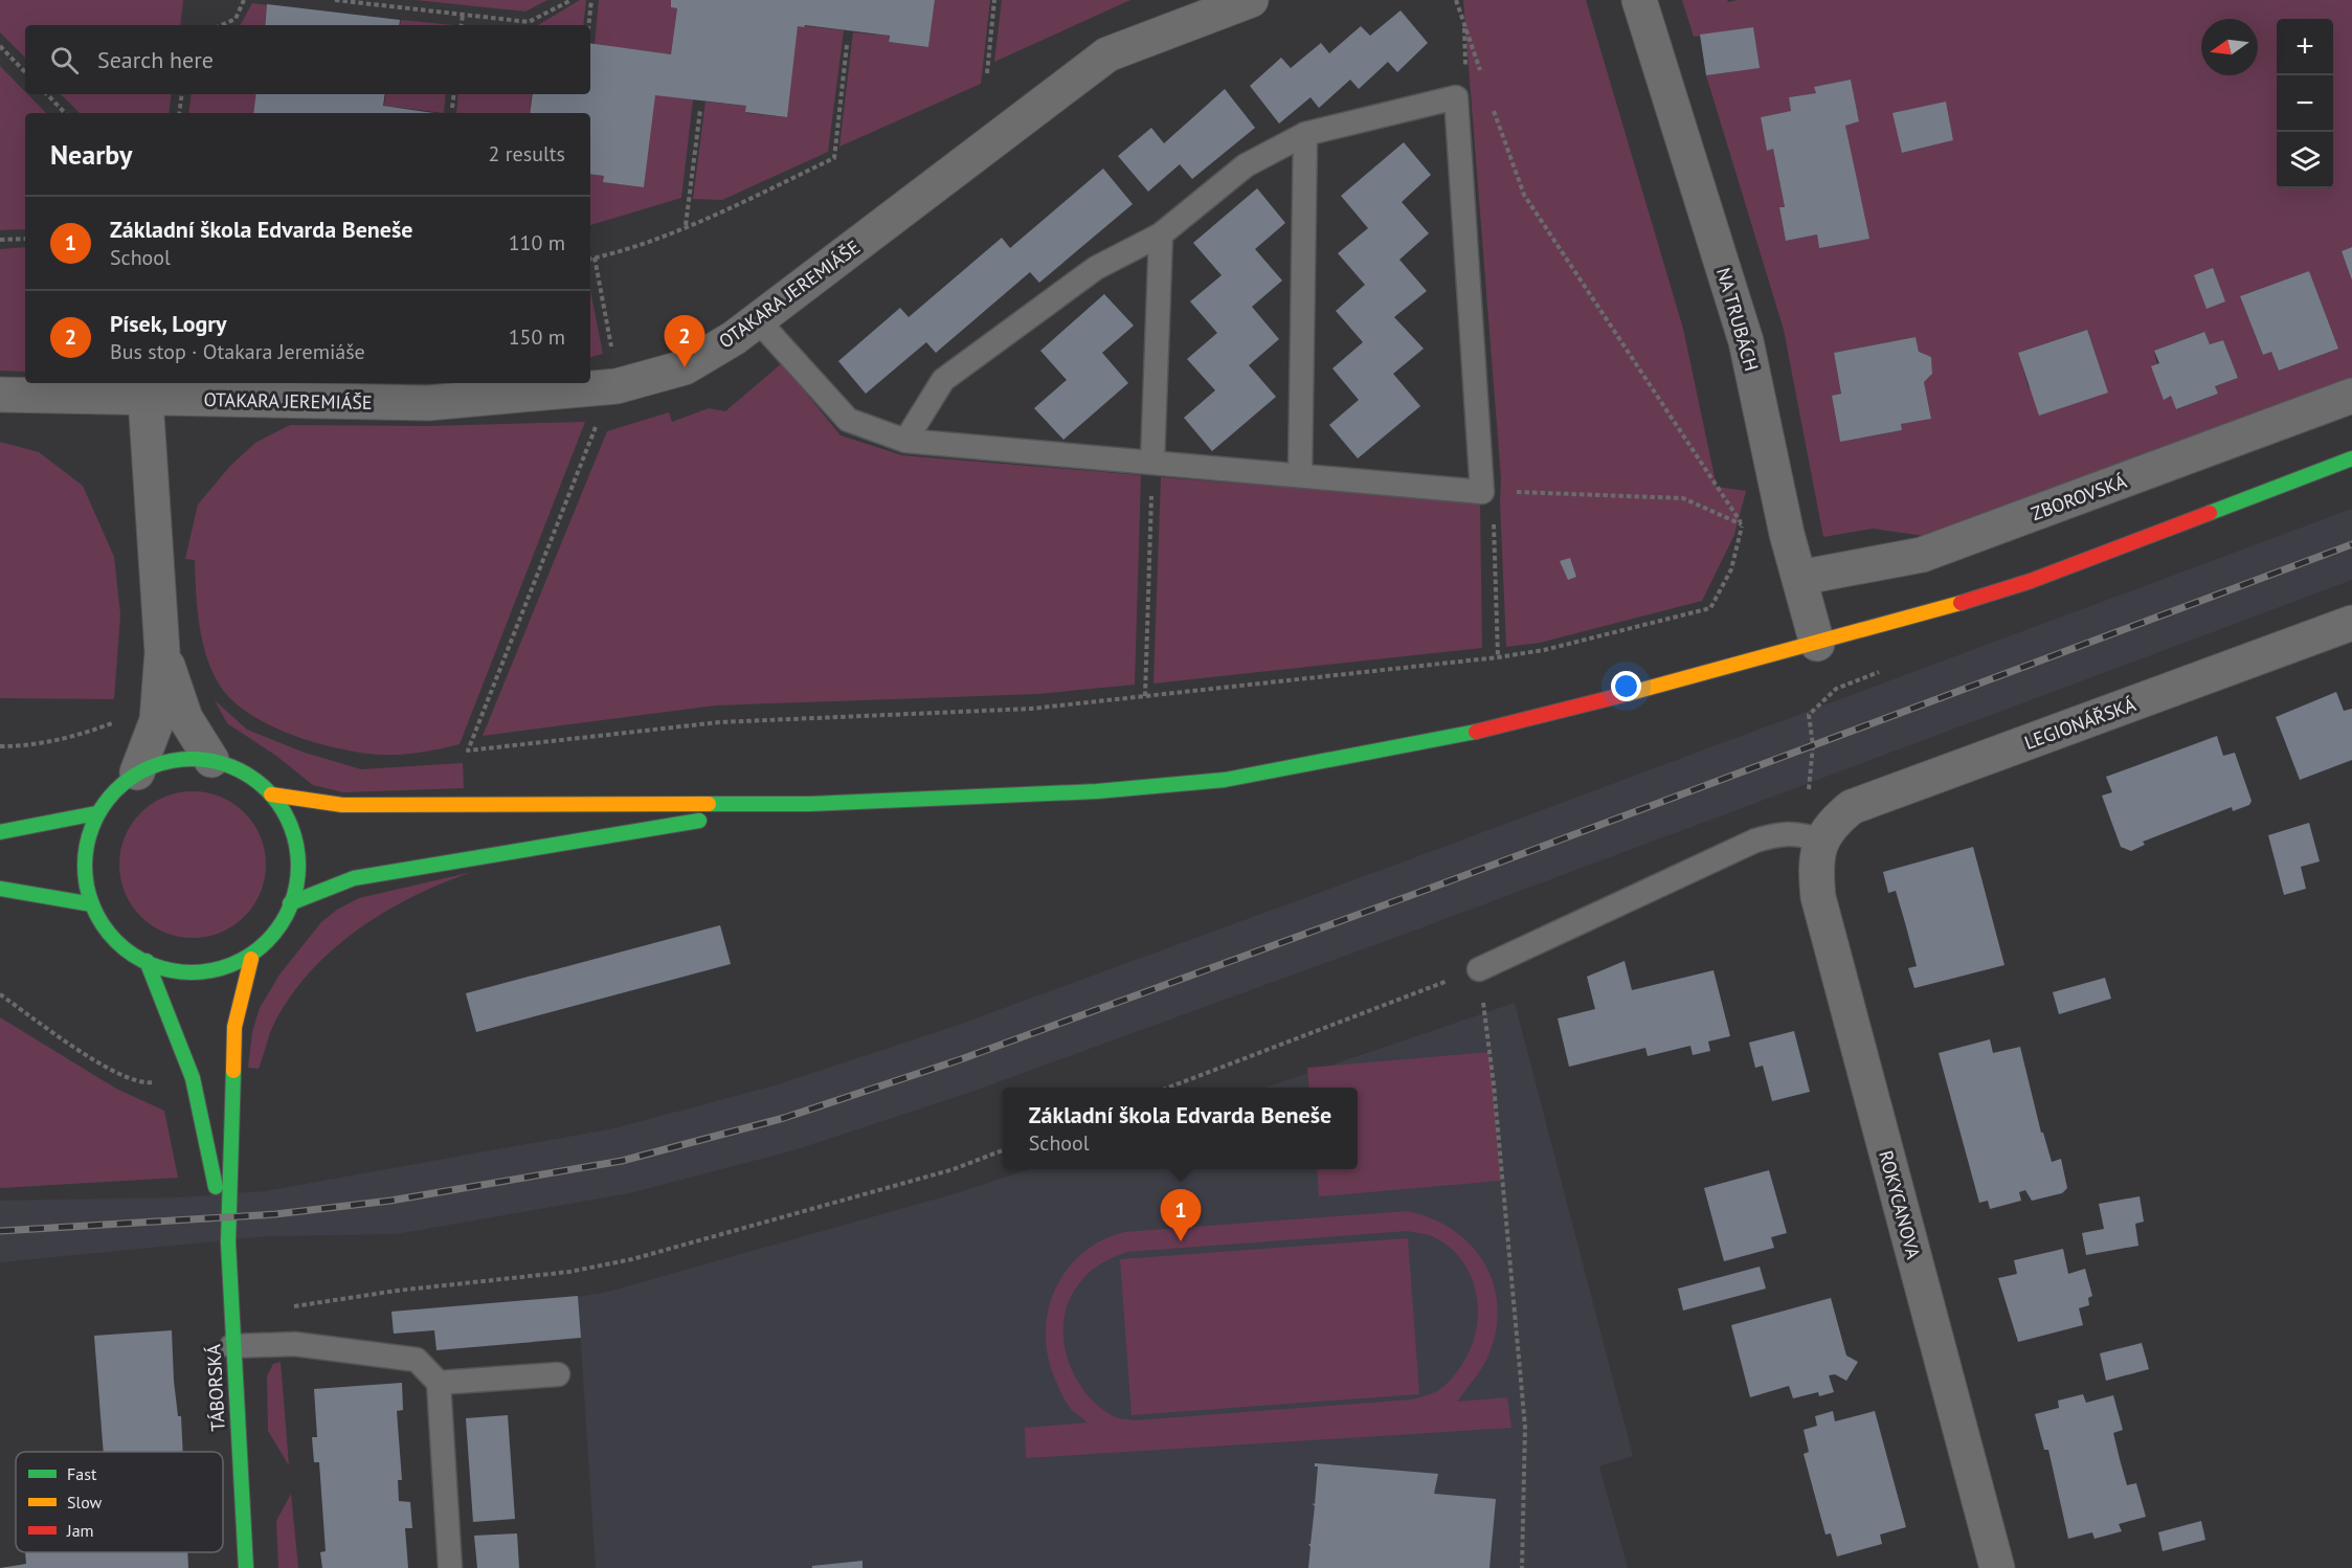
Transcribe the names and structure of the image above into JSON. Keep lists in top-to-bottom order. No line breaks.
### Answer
{"streets":{"main road":["TÁBORSKÁ"],"street":["OTAKARA JEREMIÁŠE","NA TRUBÁCH","ZBOROVSKÁ","LEGIONÁŘSKÁ","ROKYCANOVA"]},"crossings":[["NA TRUBÁCH","ZBOROVSKÁ"],["LEGIONÁŘSKÁ","ROKYCANOVA"]],"legend":["Fast","Slow","Jam"],"north":"left","page":{"map_buttons":["+","−"],"search":"Search here","heading":["Nearby","2 results"],"list":[{"mark":"1","name":"Základní škola Edvarda Beneše","note":"School","value":"110 m"},{"mark":"2","name":"Písek, Logry","note":"Bus stop · Otakara Jeremiáše","value":"150 m"}],"pins":["2","1"],"popup":["Základní škola Edvarda Beneše","School"]}}
